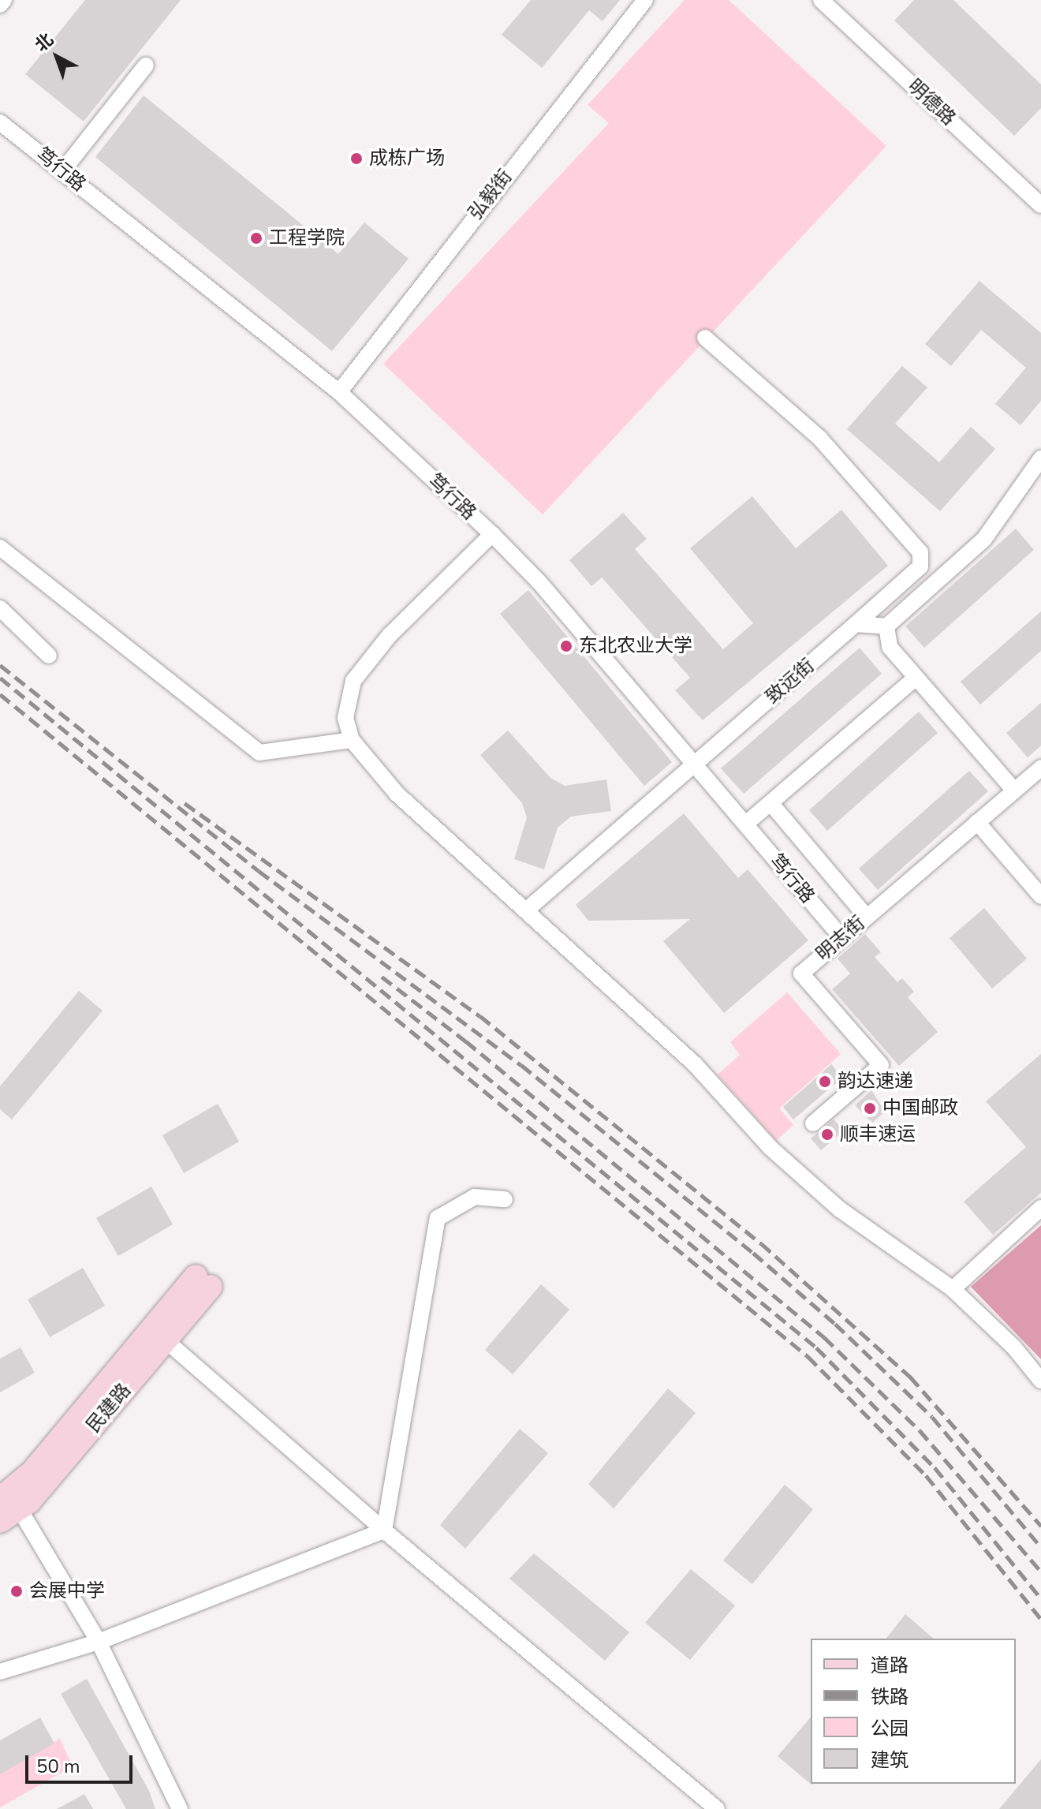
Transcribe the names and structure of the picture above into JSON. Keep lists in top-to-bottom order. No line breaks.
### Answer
{"streets":{"street":["明德路","笃行路","弘毅街","致远街","明志街","民建路"]},"crossings":[["笃行路","弘毅街"],["笃行路","致远街"],["笃行路","明志街"]],"places":["成栋广场","工程学院","东北农业大学","韵达速递","中国邮政","顺丰速运","会展中学"],"legend":["道路","铁路","公园","建筑"],"scale_bar":"50 m","north":"top left"}
